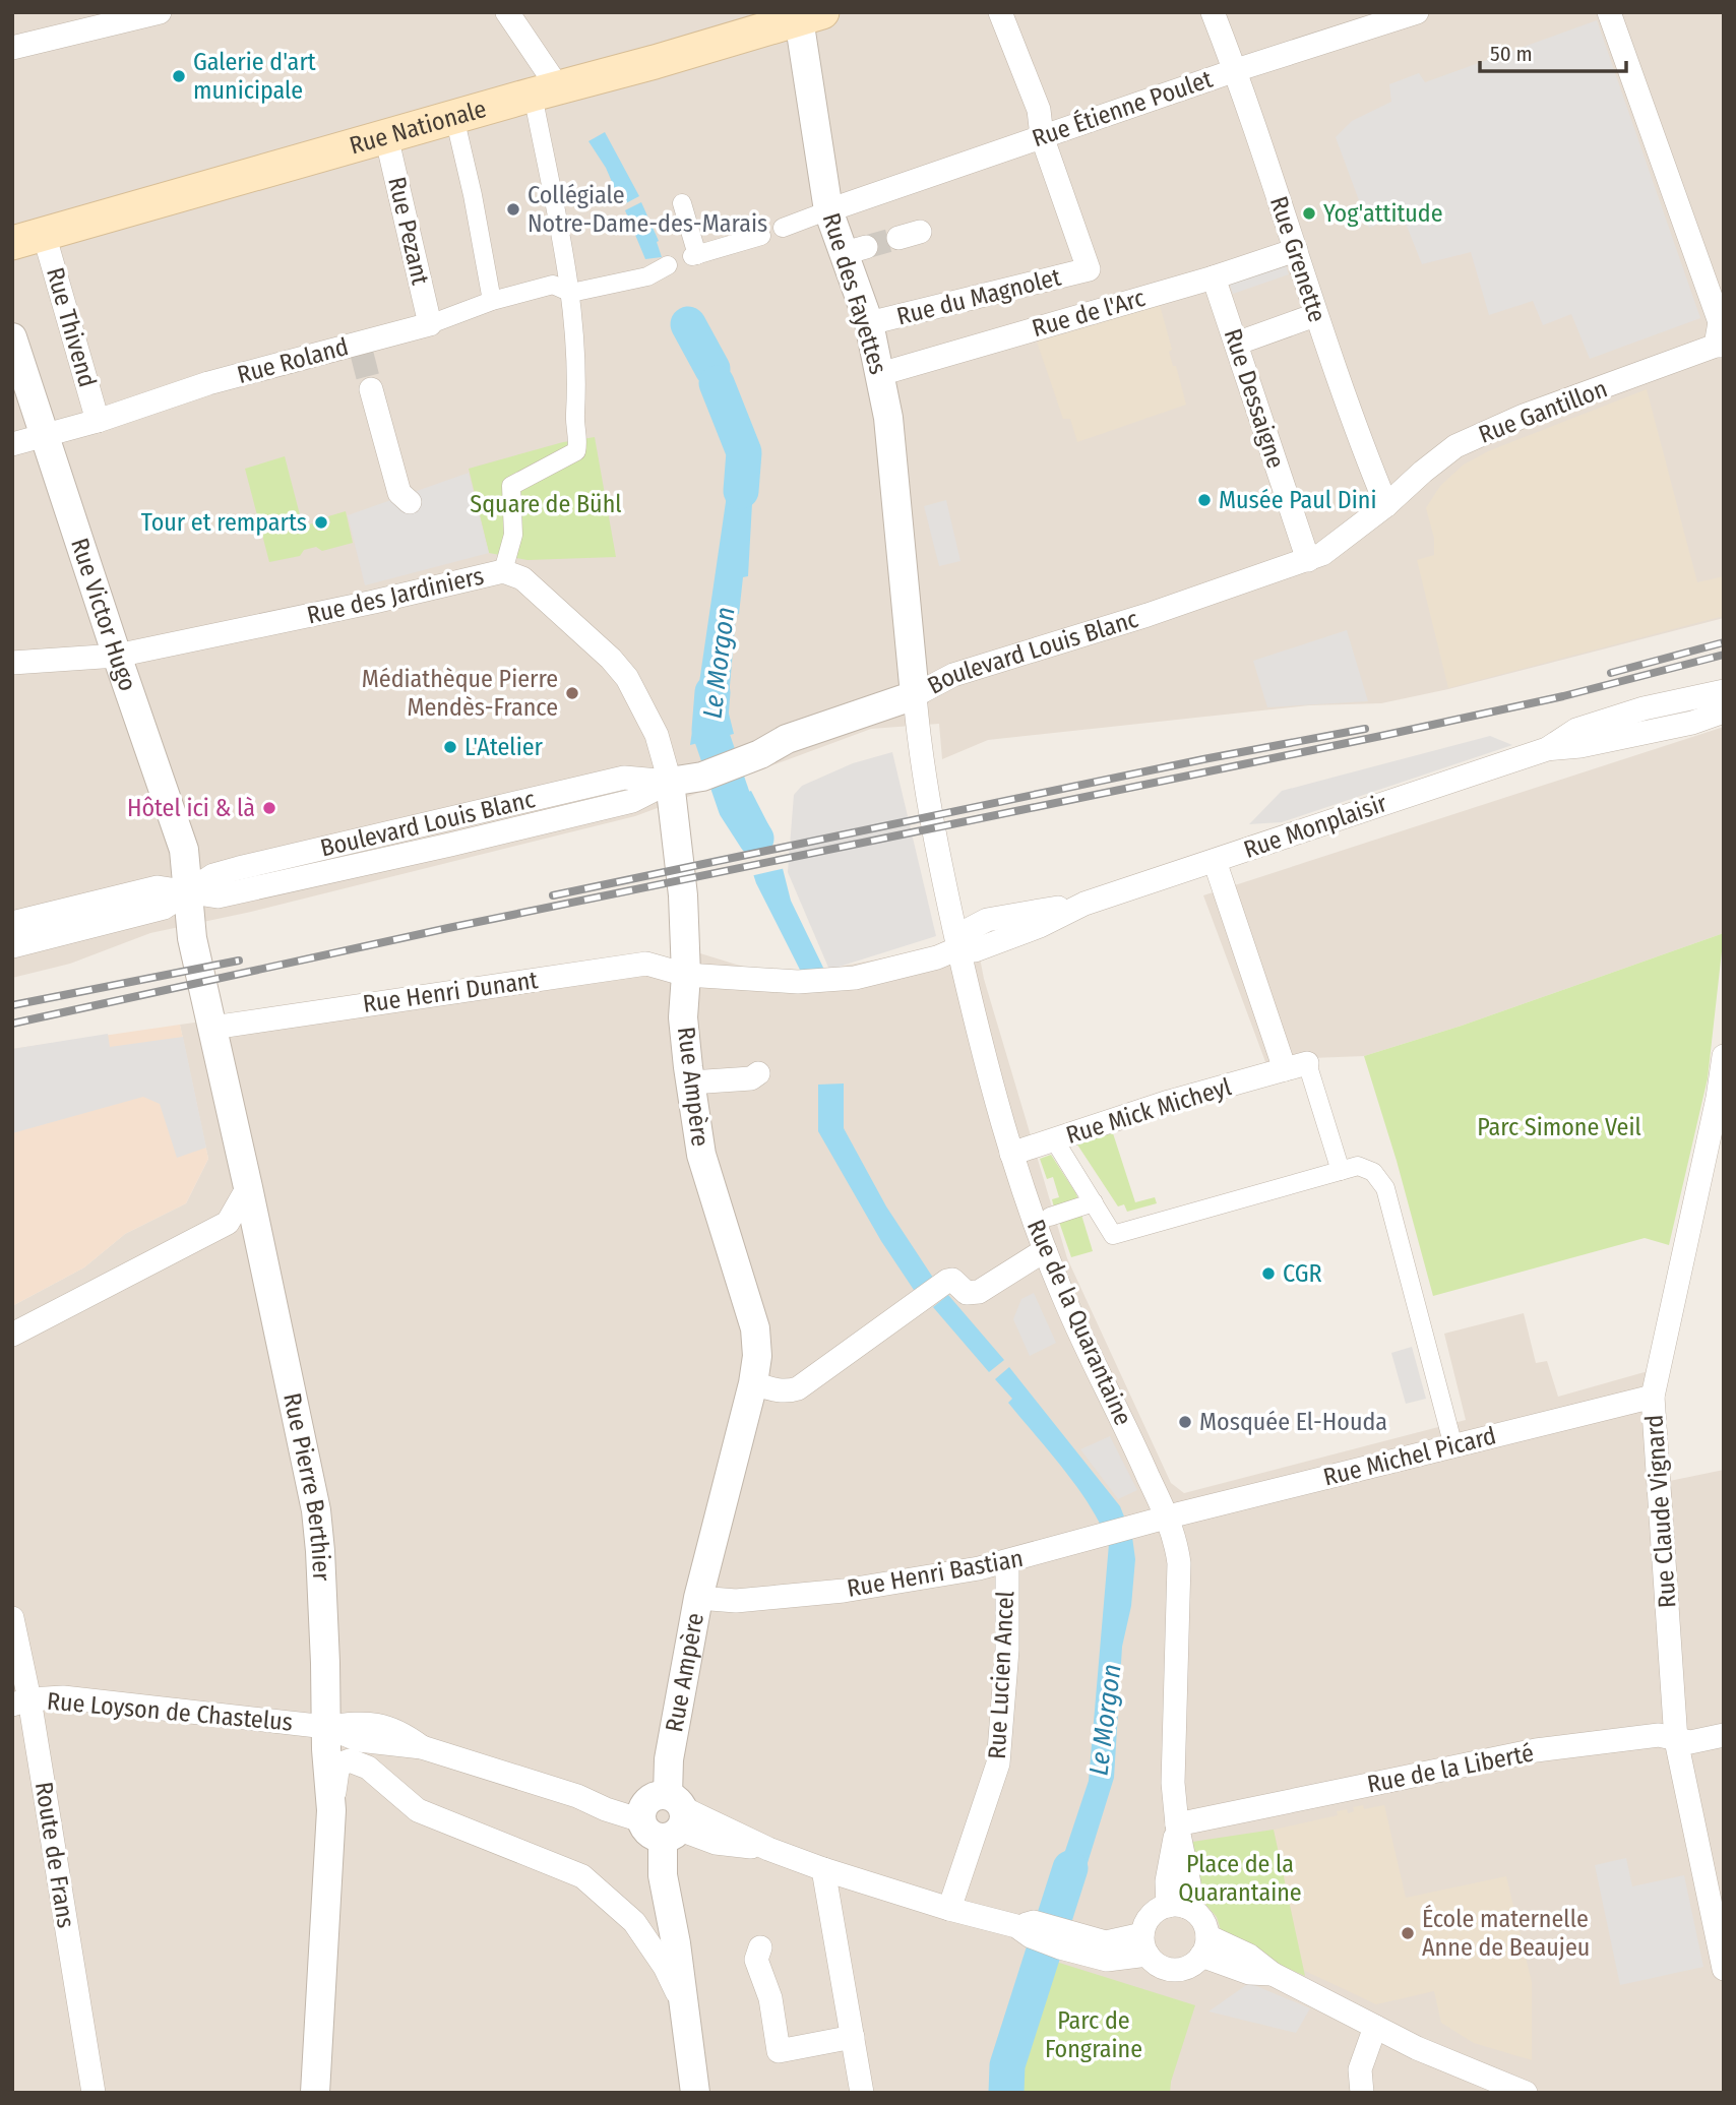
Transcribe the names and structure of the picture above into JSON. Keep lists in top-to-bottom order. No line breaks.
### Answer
{"streets":{"main road":["Rue Nationale"],"street":["Rue Étienne Poulet","Rue Pezant","Rue Grenette","Rue des Fayettes","Rue du Magnolet","Rue de l'Arc","Rue Thivend","Rue Roland","Rue Dessaigne","Rue Gantillon","Rue des Jardiniers","Rue Victor Hugo","Boulevard Louis Blanc","Rue Monplaisir","Rue Henri Dunant","Rue Ampère","Rue Mick Micheyl","Rue de la Quarantaine","Rue Michel Picard","Rue Pierre Berthier","Rue Claude Vignard","Rue Henri Bastian","Rue Lucien Ancel","Rue Loyson de Chastelus","Rue de la Liberté","Route de Frans"]},"crossings":[["Rue Étienne Poulet","Rue Grenette"],["Rue Étienne Poulet","Rue des Fayettes"],["Rue Étienne Poulet","Rue du Magnolet"],["Rue Nationale","Rue Pezant"],["Rue Nationale","Rue des Fayettes"],["Rue Nationale","Rue Thivend"],["Rue Pezant","Rue Roland"],["Rue Grenette","Rue de l'Arc"],["Rue Grenette","Rue Gantillon"],["Rue Grenette","Boulevard Louis Blanc"],["Rue des Fayettes","Rue du Magnolet"],["Rue des Fayettes","Rue de l'Arc"],["Rue des Fayettes","Boulevard Louis Blanc"],["Rue des Fayettes","Rue de la Quarantaine"],["Rue de l'Arc","Rue Dessaigne"],["Rue Thivend","Rue Roland"],["Rue Roland","Rue Victor Hugo"],["Rue Dessaigne","Boulevard Louis Blanc"],["Rue Gantillon","Boulevard Louis Blanc"],["Rue des Jardiniers","Rue Victor Hugo"],["Rue des Jardiniers","Boulevard Louis Blanc"],["Rue des Jardiniers","Rue Ampère"],["Rue Victor Hugo","Boulevard Louis Blanc"],["Rue Victor Hugo","Rue Pierre Berthier"],["Boulevard Louis Blanc","Rue Ampère"],["Boulevard Louis Blanc","Rue de la Quarantaine"],["Boulevard Louis Blanc","Rue Pierre Berthier"],["Rue Monplaisir","Rue Henri Dunant"],["Rue Monplaisir","Rue de la Quarantaine"],["Rue Henri Dunant","Rue Ampère"],["Rue Henri Dunant","Rue de la Quarantaine"],["Rue Henri Dunant","Rue Pierre Berthier"],["Rue Ampère","Rue Henri Bastian"],["Rue Ampère","Rue Loyson de Chastelus"],["Rue Mick Micheyl","Rue de la Quarantaine"],["Rue de la Quarantaine","Rue Michel Picard"],["Rue de la Quarantaine","Rue Henri Bastian"],["Rue de la Quarantaine","Rue Loyson de Chastelus"],["Rue de la Quarantaine","Rue de la Liberté"],["Rue Michel Picard","Rue Claude Vignard"],["Rue Michel Picard","Rue Henri Bastian"],["Rue Pierre Berthier","Rue Loyson de Chastelus"],["Rue Claude Vignard","Rue de la Liberté"],["Rue Henri Bastian","Rue Lucien Ancel"],["Rue Lucien Ancel","Rue Loyson de Chastelus"],["Rue Loyson de Chastelus","Route de Frans"]],"water":["Le Morgon"],"parks":["Square de Bühl","Parc Simone Veil","Place de la Quarantaine","Parc de Fongraine"],"places":["Galerie d'art municipale","Collégiale Notre-Dame-des-Marais","Yog'attitude","Musée Paul Dini","Tour et remparts","Médiathèque Pierre Mendès-France","L'Atelier","Hôtel ici & là","CGR","Mosquée El-Houda","École maternelle Anne de Beaujeu"],"scale_bar":"50 m"}
